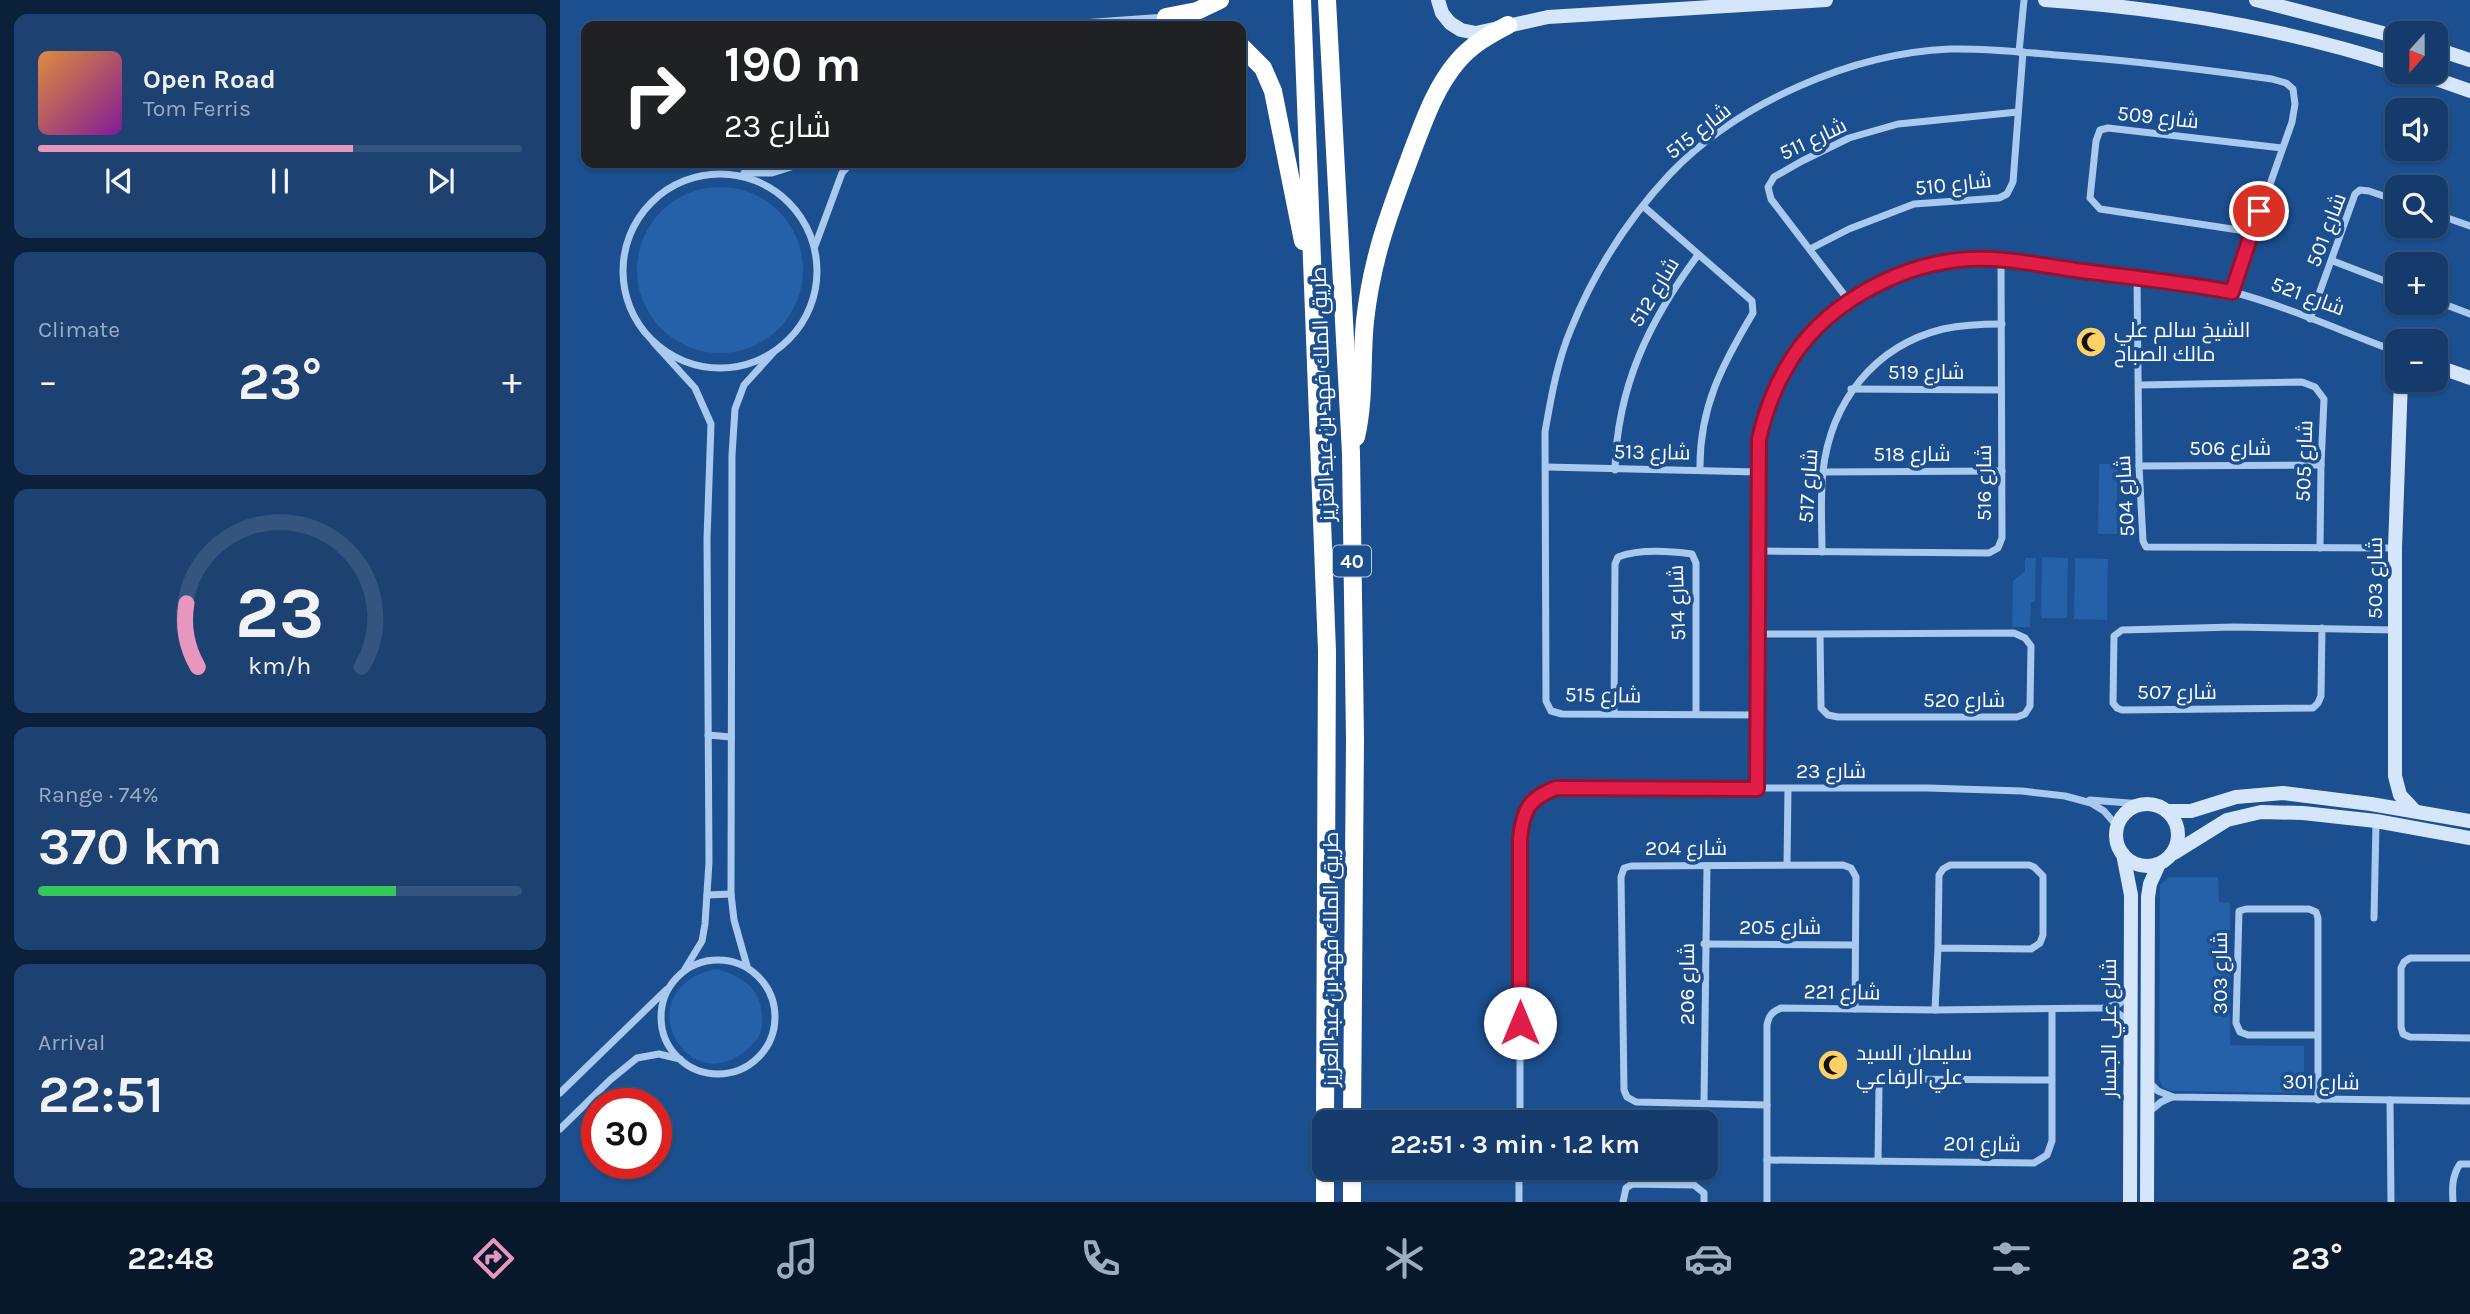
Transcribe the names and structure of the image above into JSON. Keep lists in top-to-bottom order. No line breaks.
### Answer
{"streets":{"highway":["طريق الملك فهد بن عبد العزيز","40"],"street":["شارع 509","شارع 515","شارع 511","شارع 510","شارع 501","شارع 512","شارع 521","شارع 519","شارع 506","شارع 513","شارع 518","شارع 505","شارع 516","شارع 517","شارع 504","شارع 503","شارع 514","شارع 507","شارع 520","شارع 23","شارع 204","شارع 205","شارع 303","شارع 206","شارع 221","شارع علي الجسار","شارع 301","شارع 201"]},"crossings":[["شارع 509","شارع 515"],["شارع 515","شارع 510"],["شارع 515","شارع 521"],["شارع 515","شارع 513"],["شارع 515","شارع 514"],["شارع 511","شارع 510"],["شارع 511","شارع 521"],["شارع 501","شارع 521"],["شارع 512","شارع 513"],["شارع 521","شارع 513"],["شارع 521","شارع 516"],["شارع 521","شارع 504"],["شارع 521","شارع 520"],["شارع 521","شارع 23"],["شارع 519","شارع 516"],["شارع 519","شارع 517"],["شارع 506","شارع 505"],["شارع 506","شارع 504"],["شارع 518","شارع 516"],["شارع 518","شارع 517"],["شارع 505","شارع 504"],["شارع 516","شارع 517"],["شارع 504","شارع 503"],["شارع 503","شارع 507"],["شارع 23","شارع علي الجسار"],["شارع 204","شارع 205"],["شارع 204","شارع 206"],["شارع 204","شارع 221"],["شارع 205","شارع 206"],["شارع 303","شارع 301"],["شارع 221","شارع علي الجسار"],["شارع 221","شارع 201"]],"places":{"mosque":["الشيخ سالم علي مالك الصباح","سليمان السيد علي الرفاعي"]},"north":"bottom","page":{"map_buttons":["+","−"],"turn":["190 m","شارع 23"],"song":["Open Road","Tom Ferris"],"tile":["Climate",["Range · 74%","370 km"],["Arrival","22:51"]],"heat":["−","23°","+"],"limit":"30","trip":"22:51 · 3 min · 1.2 km","tabs":["22:48","23°"],"gauge":["23","km/h"]}}
